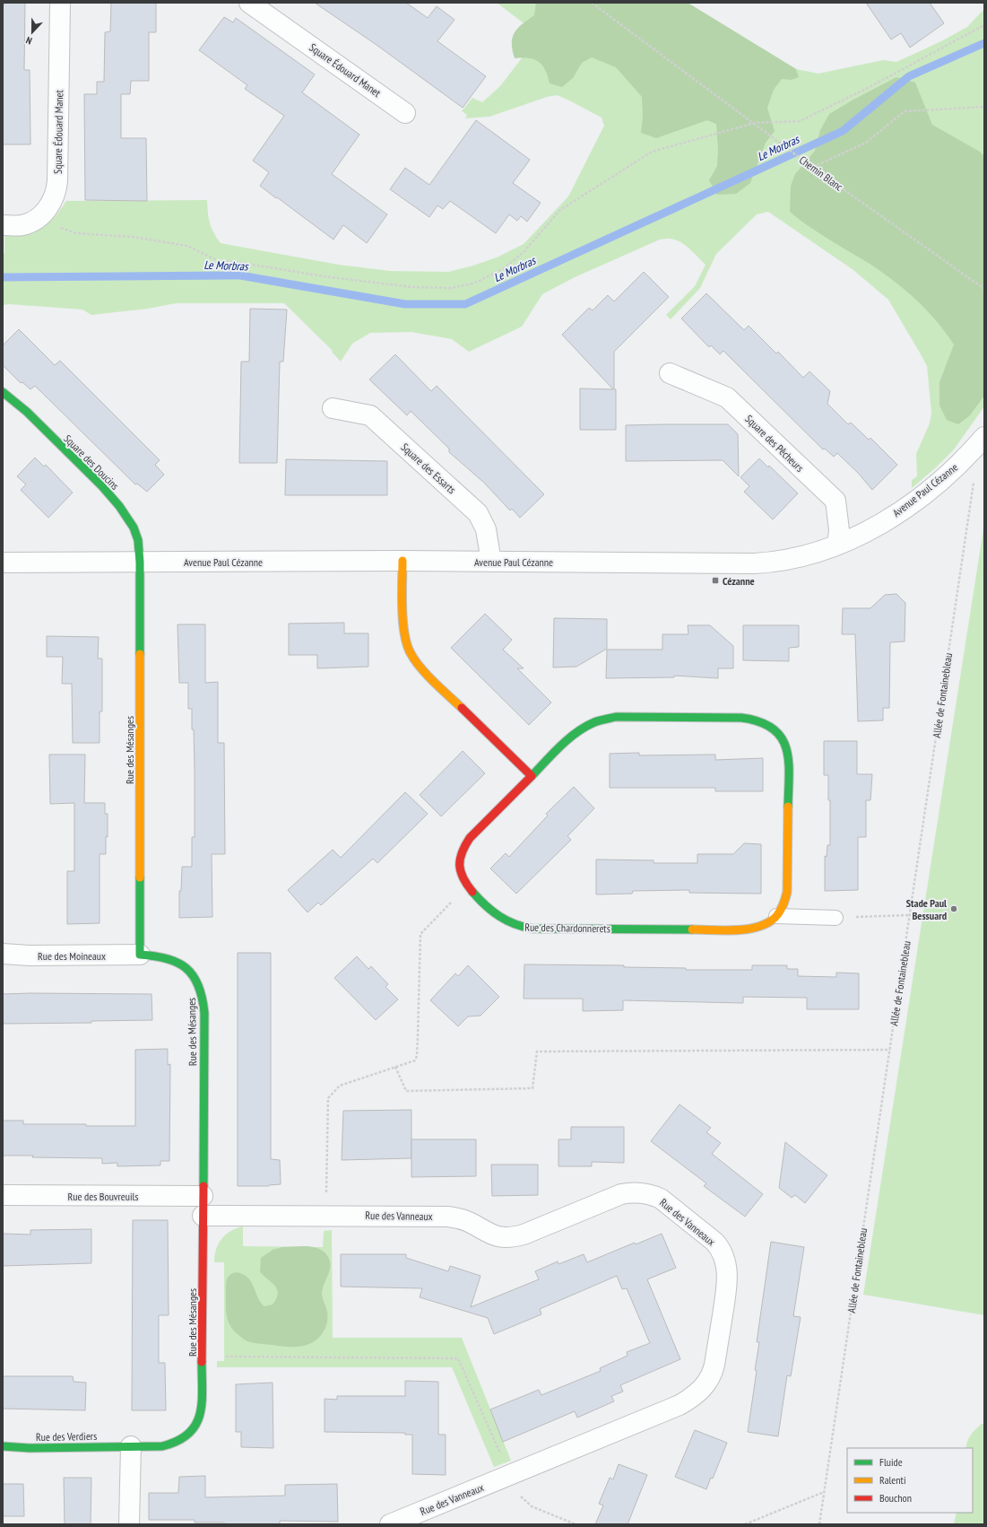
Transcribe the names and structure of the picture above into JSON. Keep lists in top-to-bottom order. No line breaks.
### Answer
{"streets":{"street":["Square Édouard Manet","Square des Pêcheurs","Square des Doucins","Square des Essarts","Avenue Paul Cézanne","Rue des Mésanges","Rue des Chardonnerets","Rue des Moineaux","Rue des Bouvreuils","Rue des Vanneaux","Rue des Verdiers"],"path":["Chemin Blanc","Allée de Fontainebleau"]},"crossings":[["Square des Pêcheurs","Avenue Paul Cézanne"],["Square des Doucins","Avenue Paul Cézanne"],["Square des Doucins","Rue des Mésanges"],["Square des Essarts","Avenue Paul Cézanne"],["Avenue Paul Cézanne","Allée de Fontainebleau"],["Avenue Paul Cézanne","Rue des Mésanges"],["Rue des Mésanges","Rue des Moineaux"],["Rue des Mésanges","Rue des Bouvreuils"],["Rue des Mésanges","Rue des Vanneaux"],["Rue des Mésanges","Rue des Verdiers"]],"water":["Le Morbras"],"places":{"transit":["Cézanne"],"other":["Stade Paul Bessuard"]},"legend":["Fluide","Ralenti","Bouchon"],"north":"bottom"}
